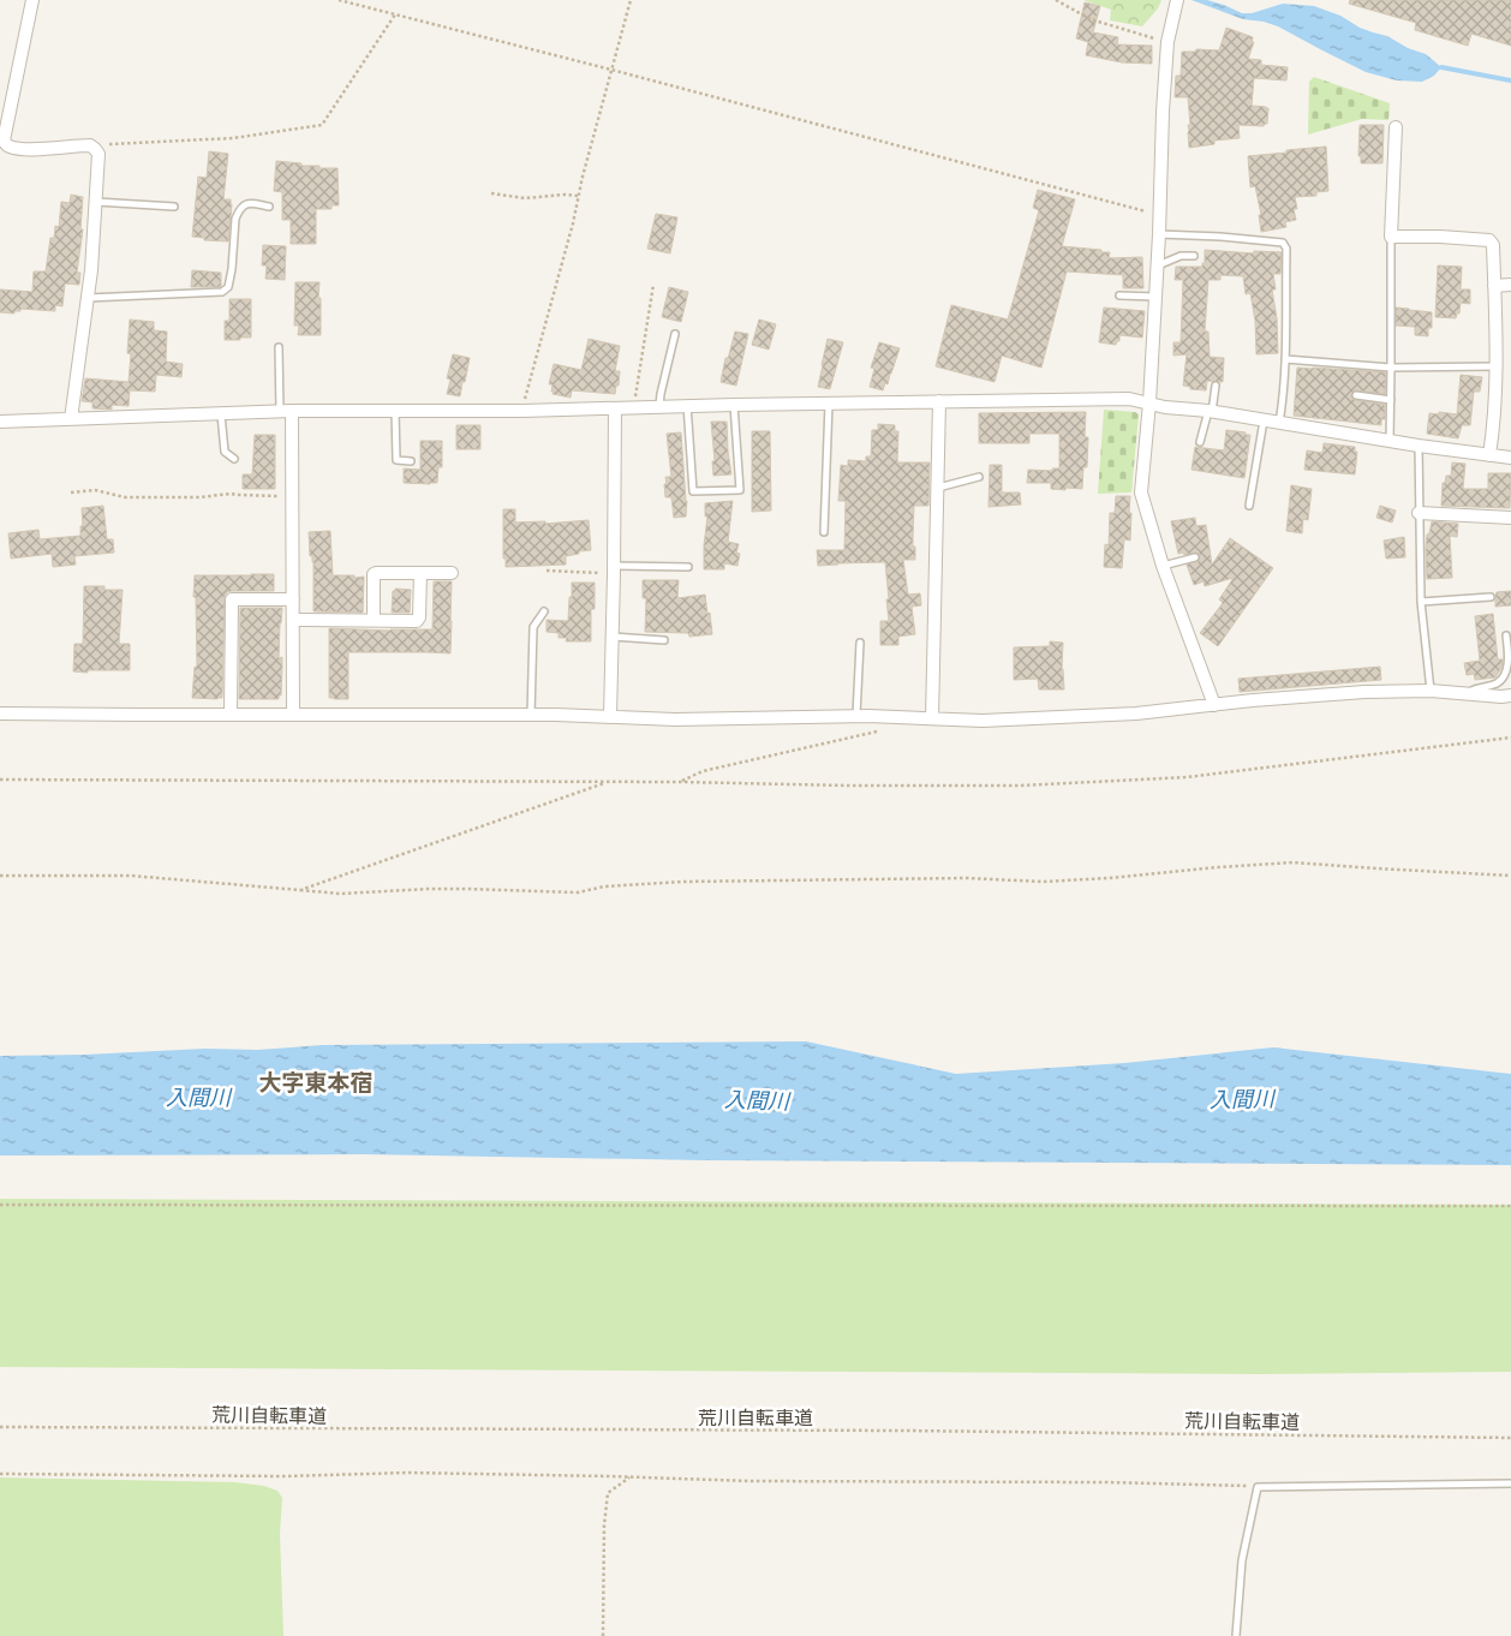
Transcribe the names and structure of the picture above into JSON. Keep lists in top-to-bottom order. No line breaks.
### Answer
{"streets":{"path":["荒川自転車道"]},"districts":["大字東本宿"],"water":["入間川"]}
